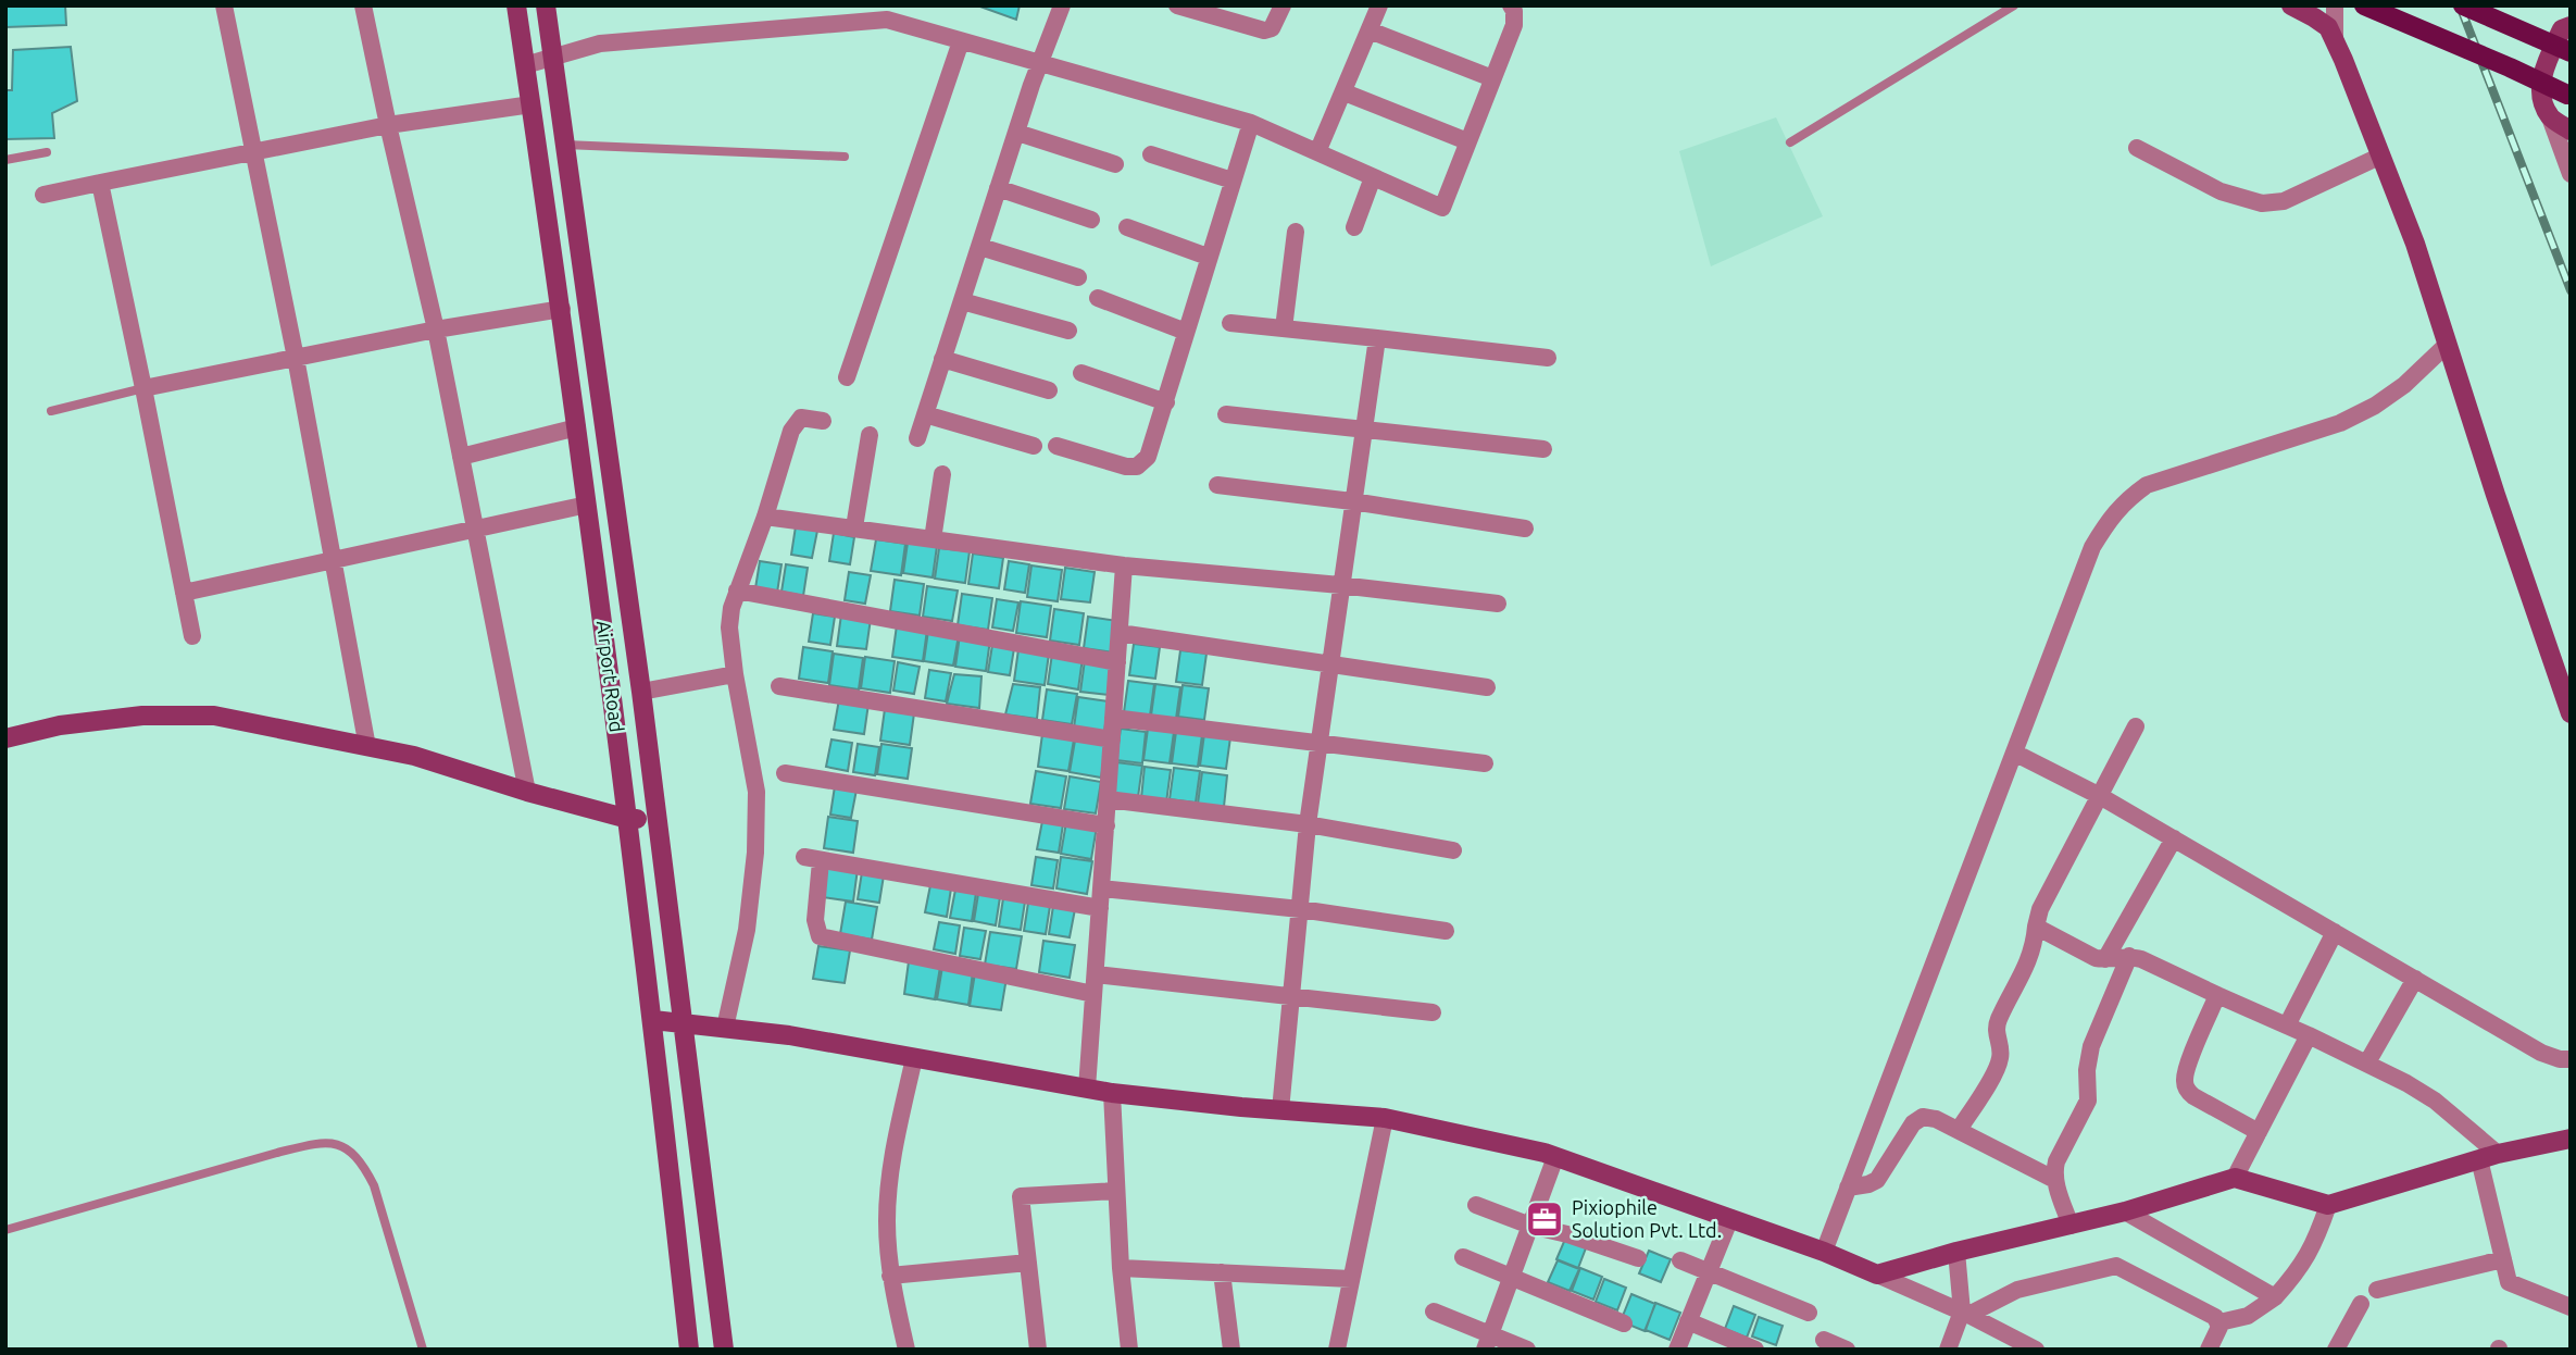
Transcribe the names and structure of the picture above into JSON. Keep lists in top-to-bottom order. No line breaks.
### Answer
{"streets":{"street":["Airport Road"]},"places":{"office":["Pixiophile Solution Pvt. Ltd."]}}
